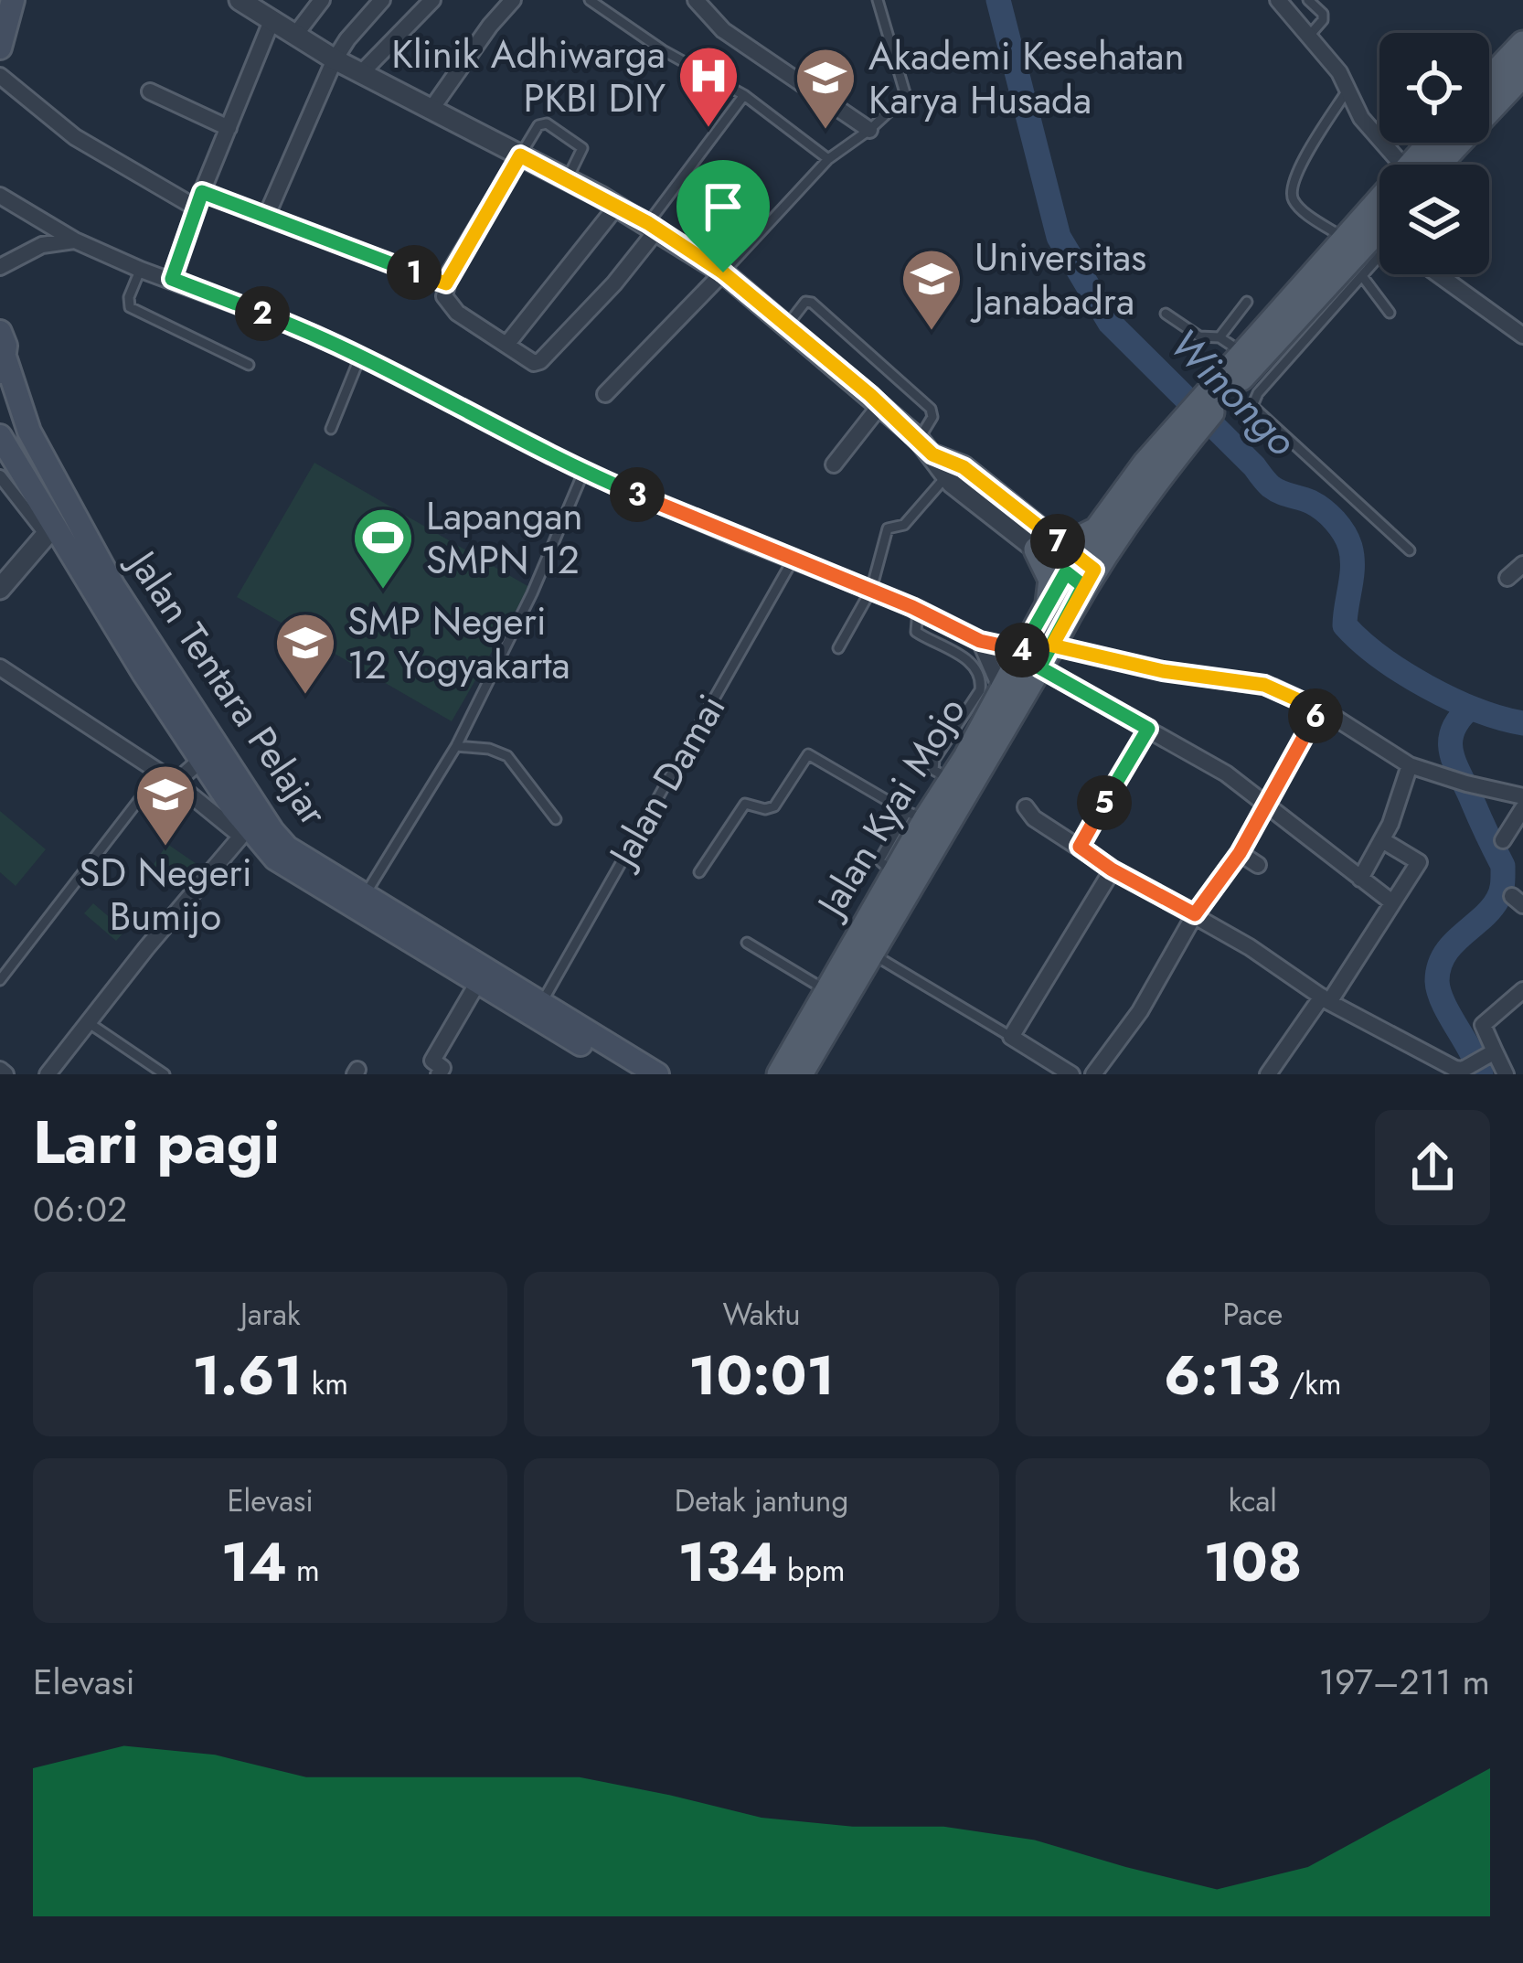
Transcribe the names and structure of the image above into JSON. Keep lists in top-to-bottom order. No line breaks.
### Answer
{"streets":{"main road":["Jalan Tentara Pelajar","Jalan Kyai Mojo"],"lane":["Jalan Damai"]},"crossings":[["Jalan Tentara Pelajar","Jalan Damai"]],"water":["Winongo"],"places":{"hospital":["Klinik Adhiwarga PKBI DIY"],"school or university":["Akademi Kesehatan Karya Husada","Universitas Janabadra","SMP Negeri 12 Yogyakarta","SD Negeri Bumijo"],"sports":["Lapangan SMPN 12"]},"page":{"pins":["1","2","3","7","4","6","5"],"heading":["Lari pagi","06:02"],"stats":[["Jarak","1.61 km"],["Waktu","10:01"],["Pace","6:13 /km"],["Elevasi","14 m"],["Detak jantung","134 bpm"],["kcal","108"]],"chart":["Elevasi","197–211 m"]}}
